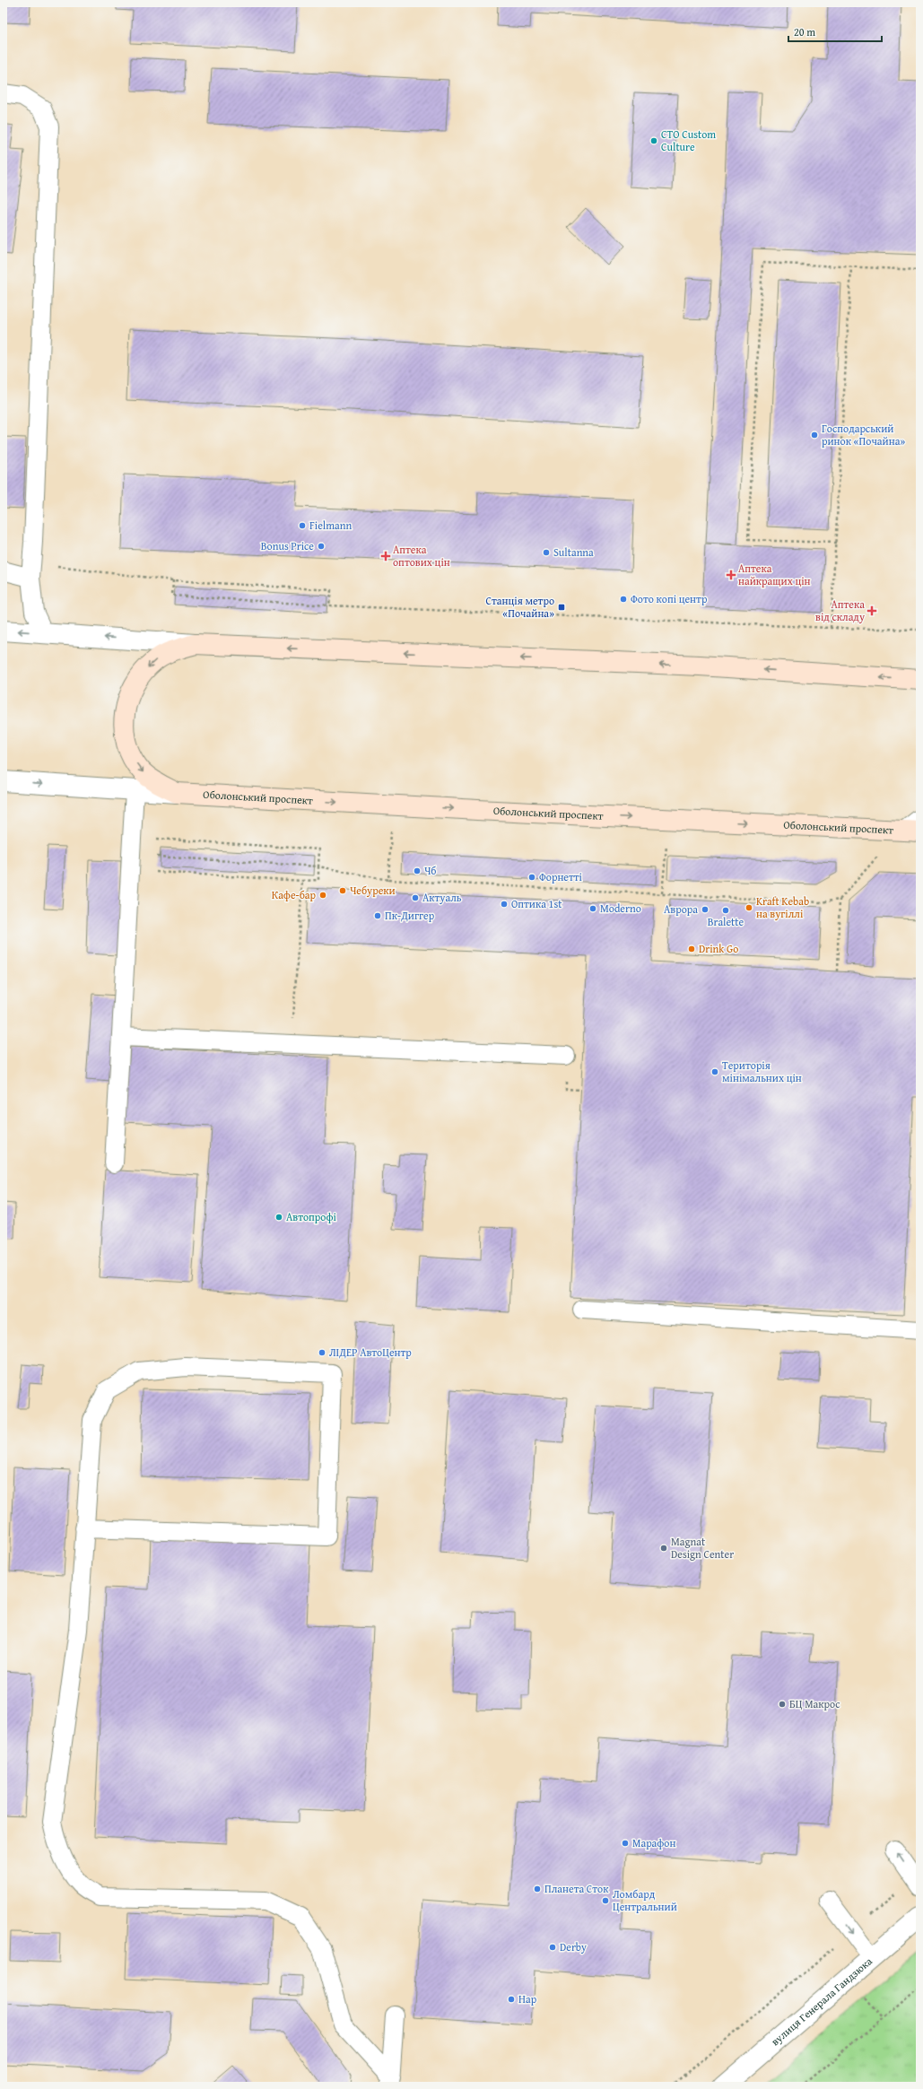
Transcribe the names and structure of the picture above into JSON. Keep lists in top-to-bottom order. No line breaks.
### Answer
{"streets":{"main road":["Оболонський проспект"],"street":["вулиця Генерала Гандзюка"]},"places":{"other":["СТО Custom Culture","Господарський ринок «Почайна»","Fielmann","Bonus Price","Sultanna","Фото копі центр","Чб","Форнетті","Чебуреки","Кафе-бар","Актуаль","Оптика 1st","Kraft Kebab на вугіллі","Moderno","Аврора","Bralette","Пк-Диггер","Drink Go","Територія мінімальних цін","Автопрофі","ЛІДЕР АвтоЦентр","Magnat Design Center","БЦ Макрос","Марафон","Планета Сток","Ломбард Центральний","Derby","Hap"],"health":["Аптека оптових цін","Аптека найкращих цін","Аптека від складу"],"transit":["Станція метро «Почайна»"]},"scale_bar":"20 m"}
